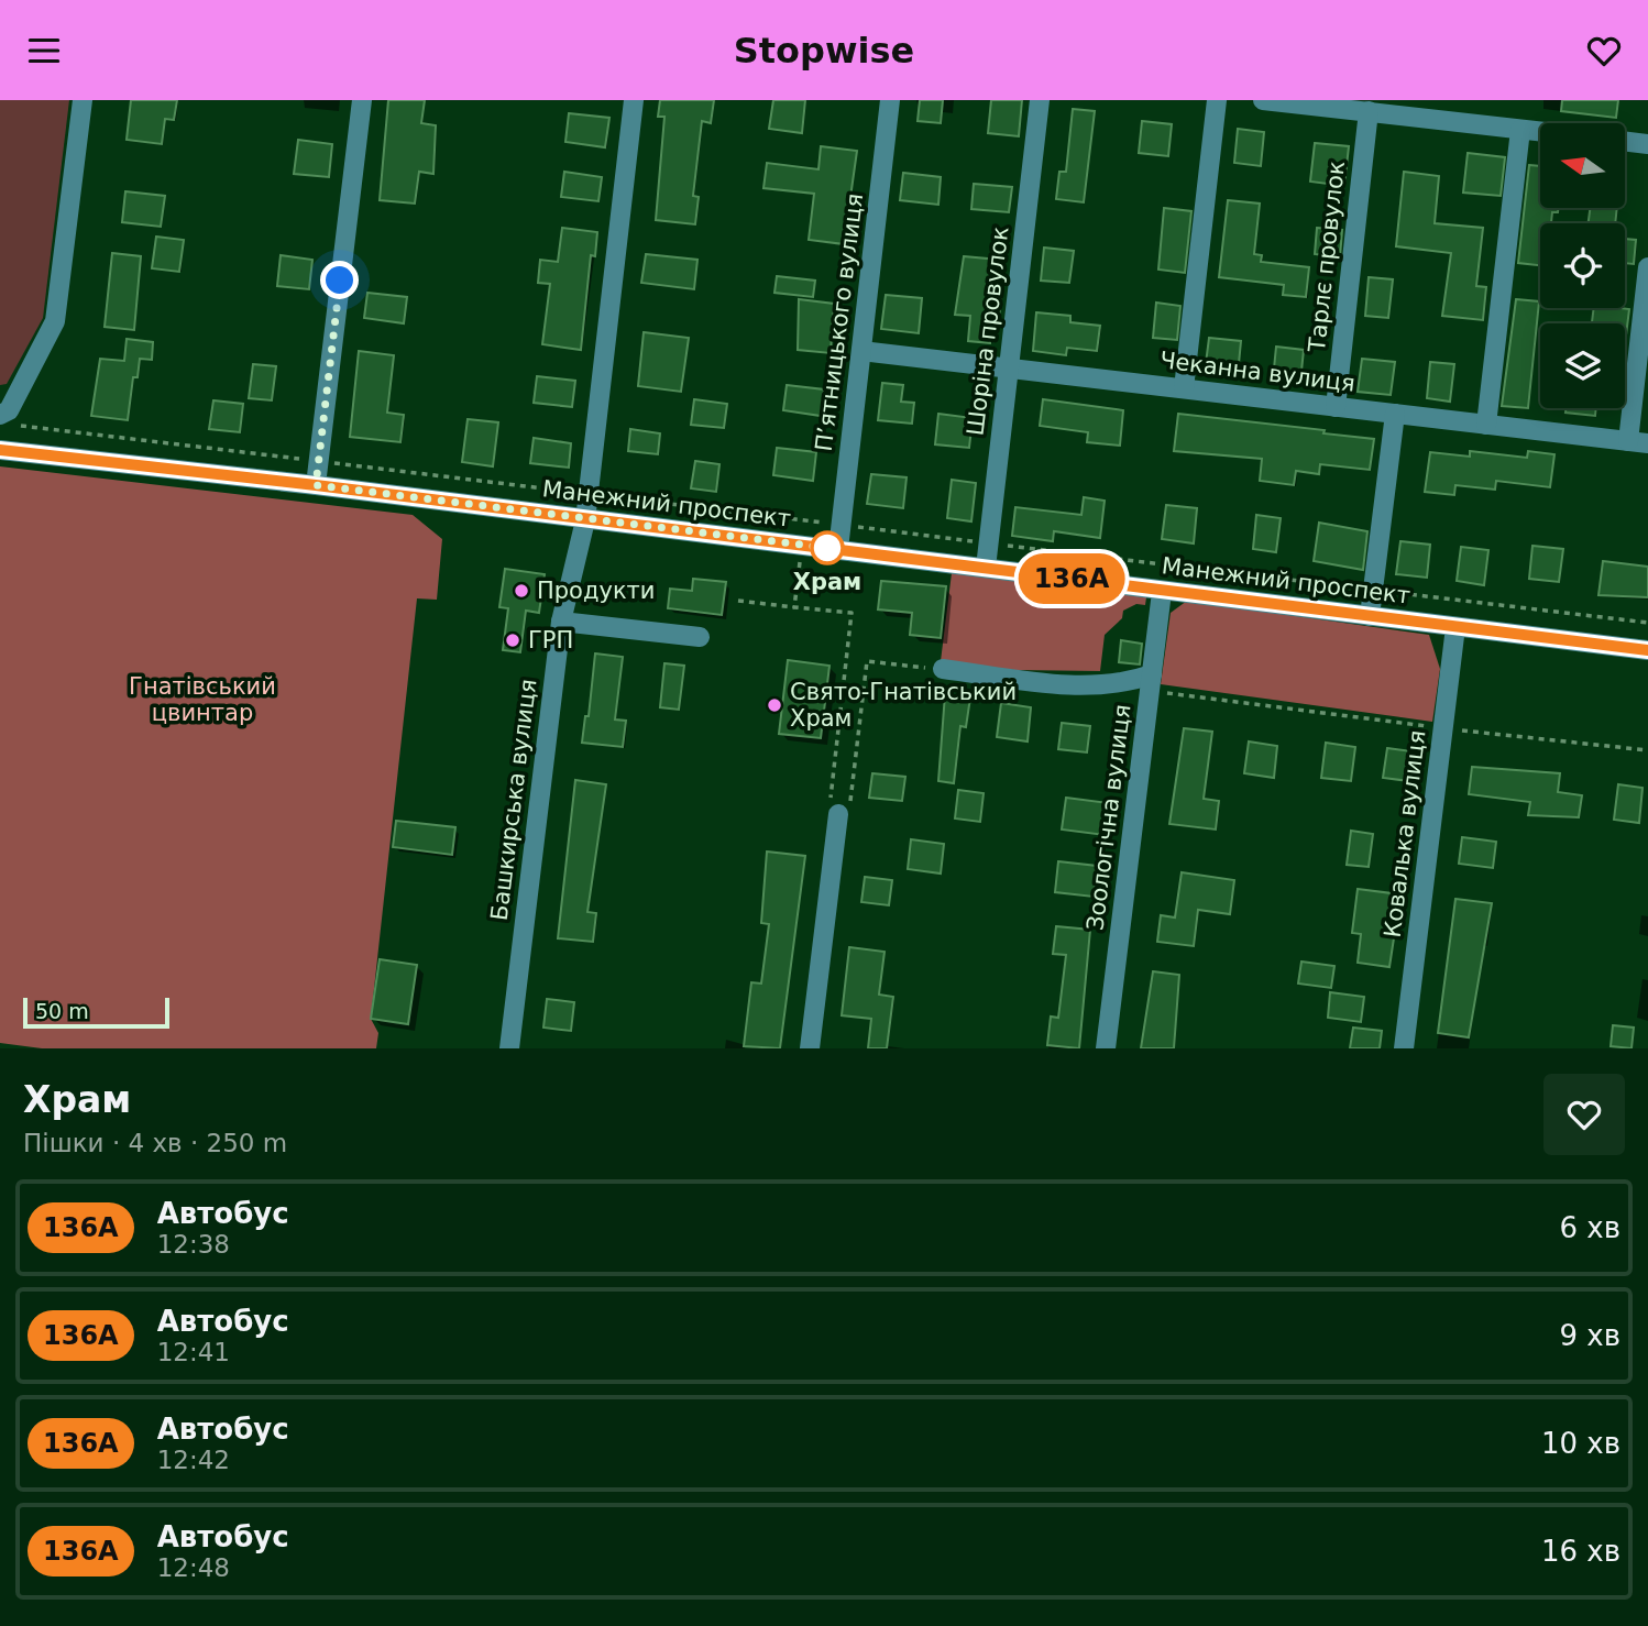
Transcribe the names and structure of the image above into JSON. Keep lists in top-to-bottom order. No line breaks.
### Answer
{"streets":{"street":["Тарлє провулок","П’ятницького вулиця","Шоріна провулок","Чеканна вулиця","Манежний проспект","Башкирська вулиця","Зоологічна вулиця","Ковалька вулиця"]},"crossings":[["Тарлє провулок","Чеканна вулиця"],["П’ятницького вулиця","Чеканна вулиця"],["П’ятницького вулиця","Манежний проспект"],["Шоріна провулок","Чеканна вулиця"],["Шоріна провулок","Манежний проспект"],["Манежний проспект","Башкирська вулиця"],["Манежний проспект","Зоологічна вулиця"],["Манежний проспект","Ковалька вулиця"]],"parks":["Гнатівський цвинтар"],"places":["Храм","Продукти","ГРП","Свято-Гнатівський Храм"],"lines":["bus line 136А"],"scale_bar":"50 m","north":"left","page":{"header":"Stopwise","on_map":"136А","scale":"50 m","heading":["Храм","Пішки · 4 хв · 250 m"],"list":[{"mark":"136А","name":"Автобус","note":"12:38","value":"6 хв"},{"mark":"136А","name":"Автобус","note":"12:41","value":"9 хв"},{"mark":"136А","name":"Автобус","note":"12:42","value":"10 хв"},{"mark":"136А","name":"Автобус","note":"12:48","value":"16 хв"}]}}
